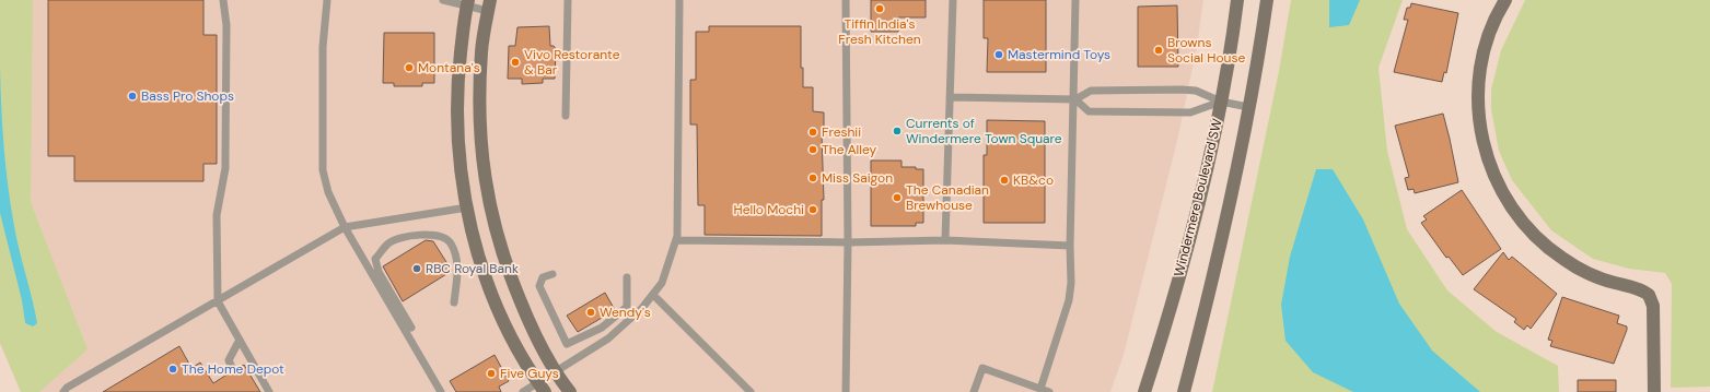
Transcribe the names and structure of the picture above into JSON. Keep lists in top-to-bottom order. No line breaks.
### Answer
{"streets":{"street":["Windermere Boulevard SW"]},"places":["Tiffin India's Fresh Kitchen","Browns Social House","Mastermind Toys","Vivo Restorante & Bar","Montana's","Bass Pro Shops","Currents of Windermere Town Square","Freshii","The Alley","Miss Saigon","KB&co","The Canadian Brewhouse","Hello Mochi","RBC Royal Bank","Wendy's","The Home Depot","Five Guys"]}
